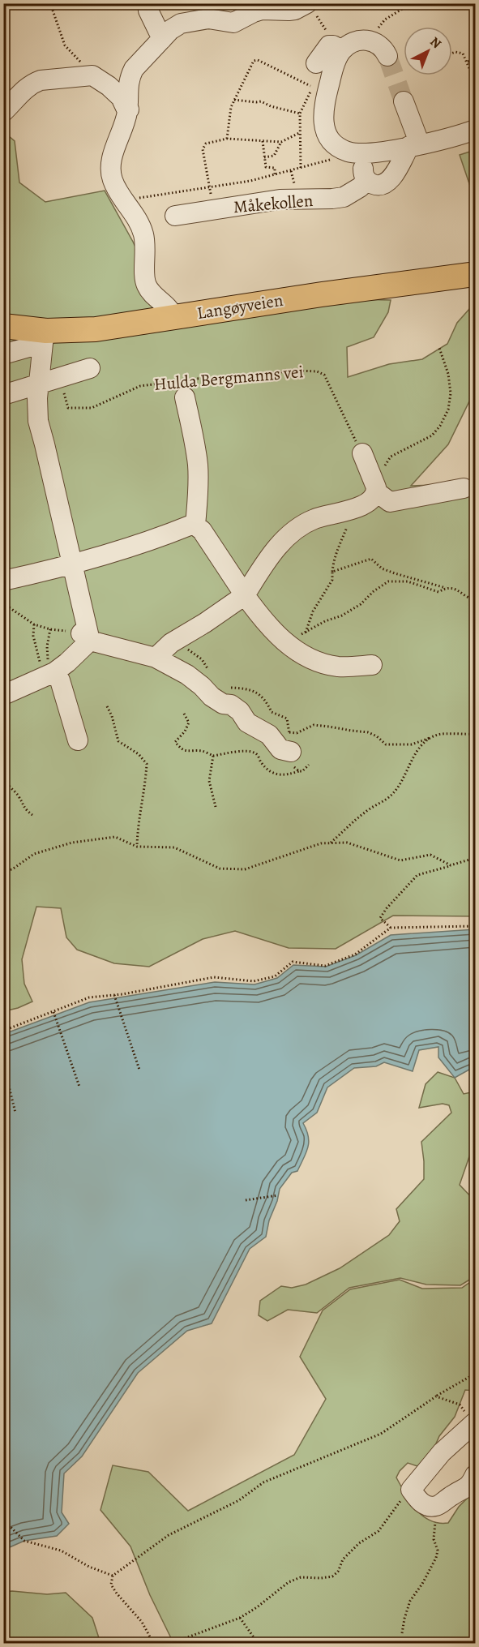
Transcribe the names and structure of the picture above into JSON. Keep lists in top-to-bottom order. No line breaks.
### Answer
{"streets":{"main road":["Langøyveien"],"street":["Måkekollen","Hulda Bergmanns vei"]},"north":"top right"}
